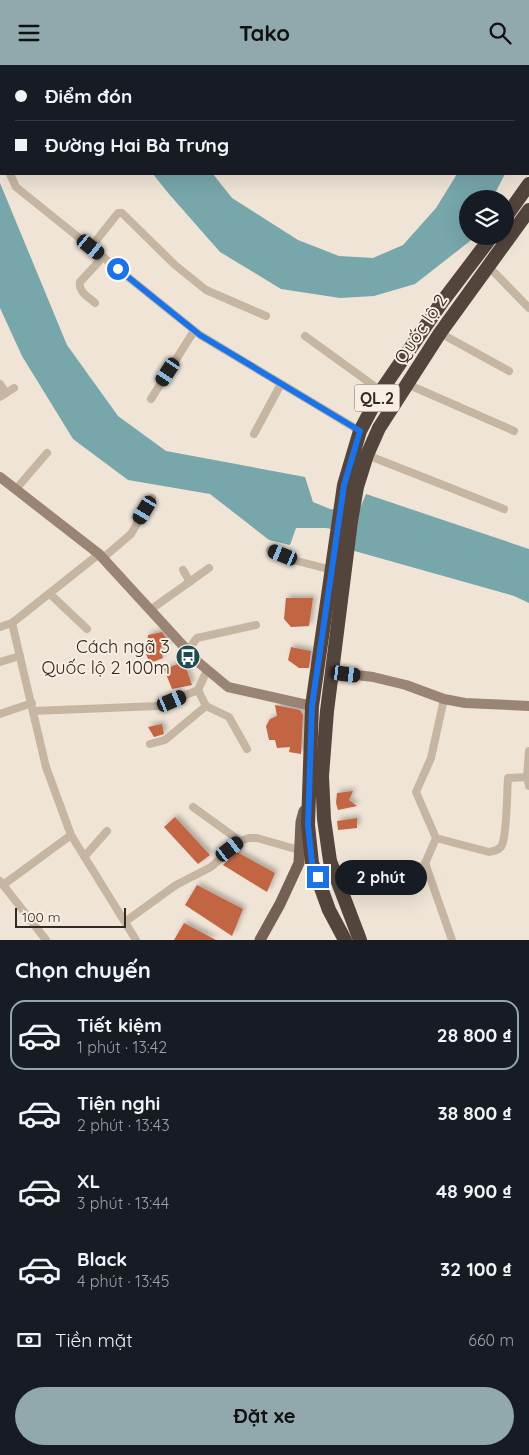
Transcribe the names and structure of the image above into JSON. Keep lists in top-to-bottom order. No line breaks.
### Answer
{"streets":{"highway":["Quốc lộ 2","QL.2"]},"crossings":[["Quốc lộ 2","QL.2"]],"places":{"bus stop":["Cách ngã 3 Quốc lộ 2 100m"]},"scale_bar":"100 m","page":{"header":"Tako","banner":["Điểm đón","Đường Hai Bà Trưng"],"bubble":"2 phút","scale":"100 m","heading":"Chọn chuyến","list":[{"name":"Tiết kiệm","note":"1 phút · 13:42","value":"28 800 ₫"},{"name":"Tiện nghi","note":"2 phút · 13:43","value":"38 800 ₫"},{"name":"XL","note":"3 phút · 13:44","value":"48 900 ₫"},{"name":"Black","note":"4 phút · 13:45","value":"32 100 ₫"}],"pay":["Tiền mặt","660 m"],"buttons":"Đặt xe"}}
